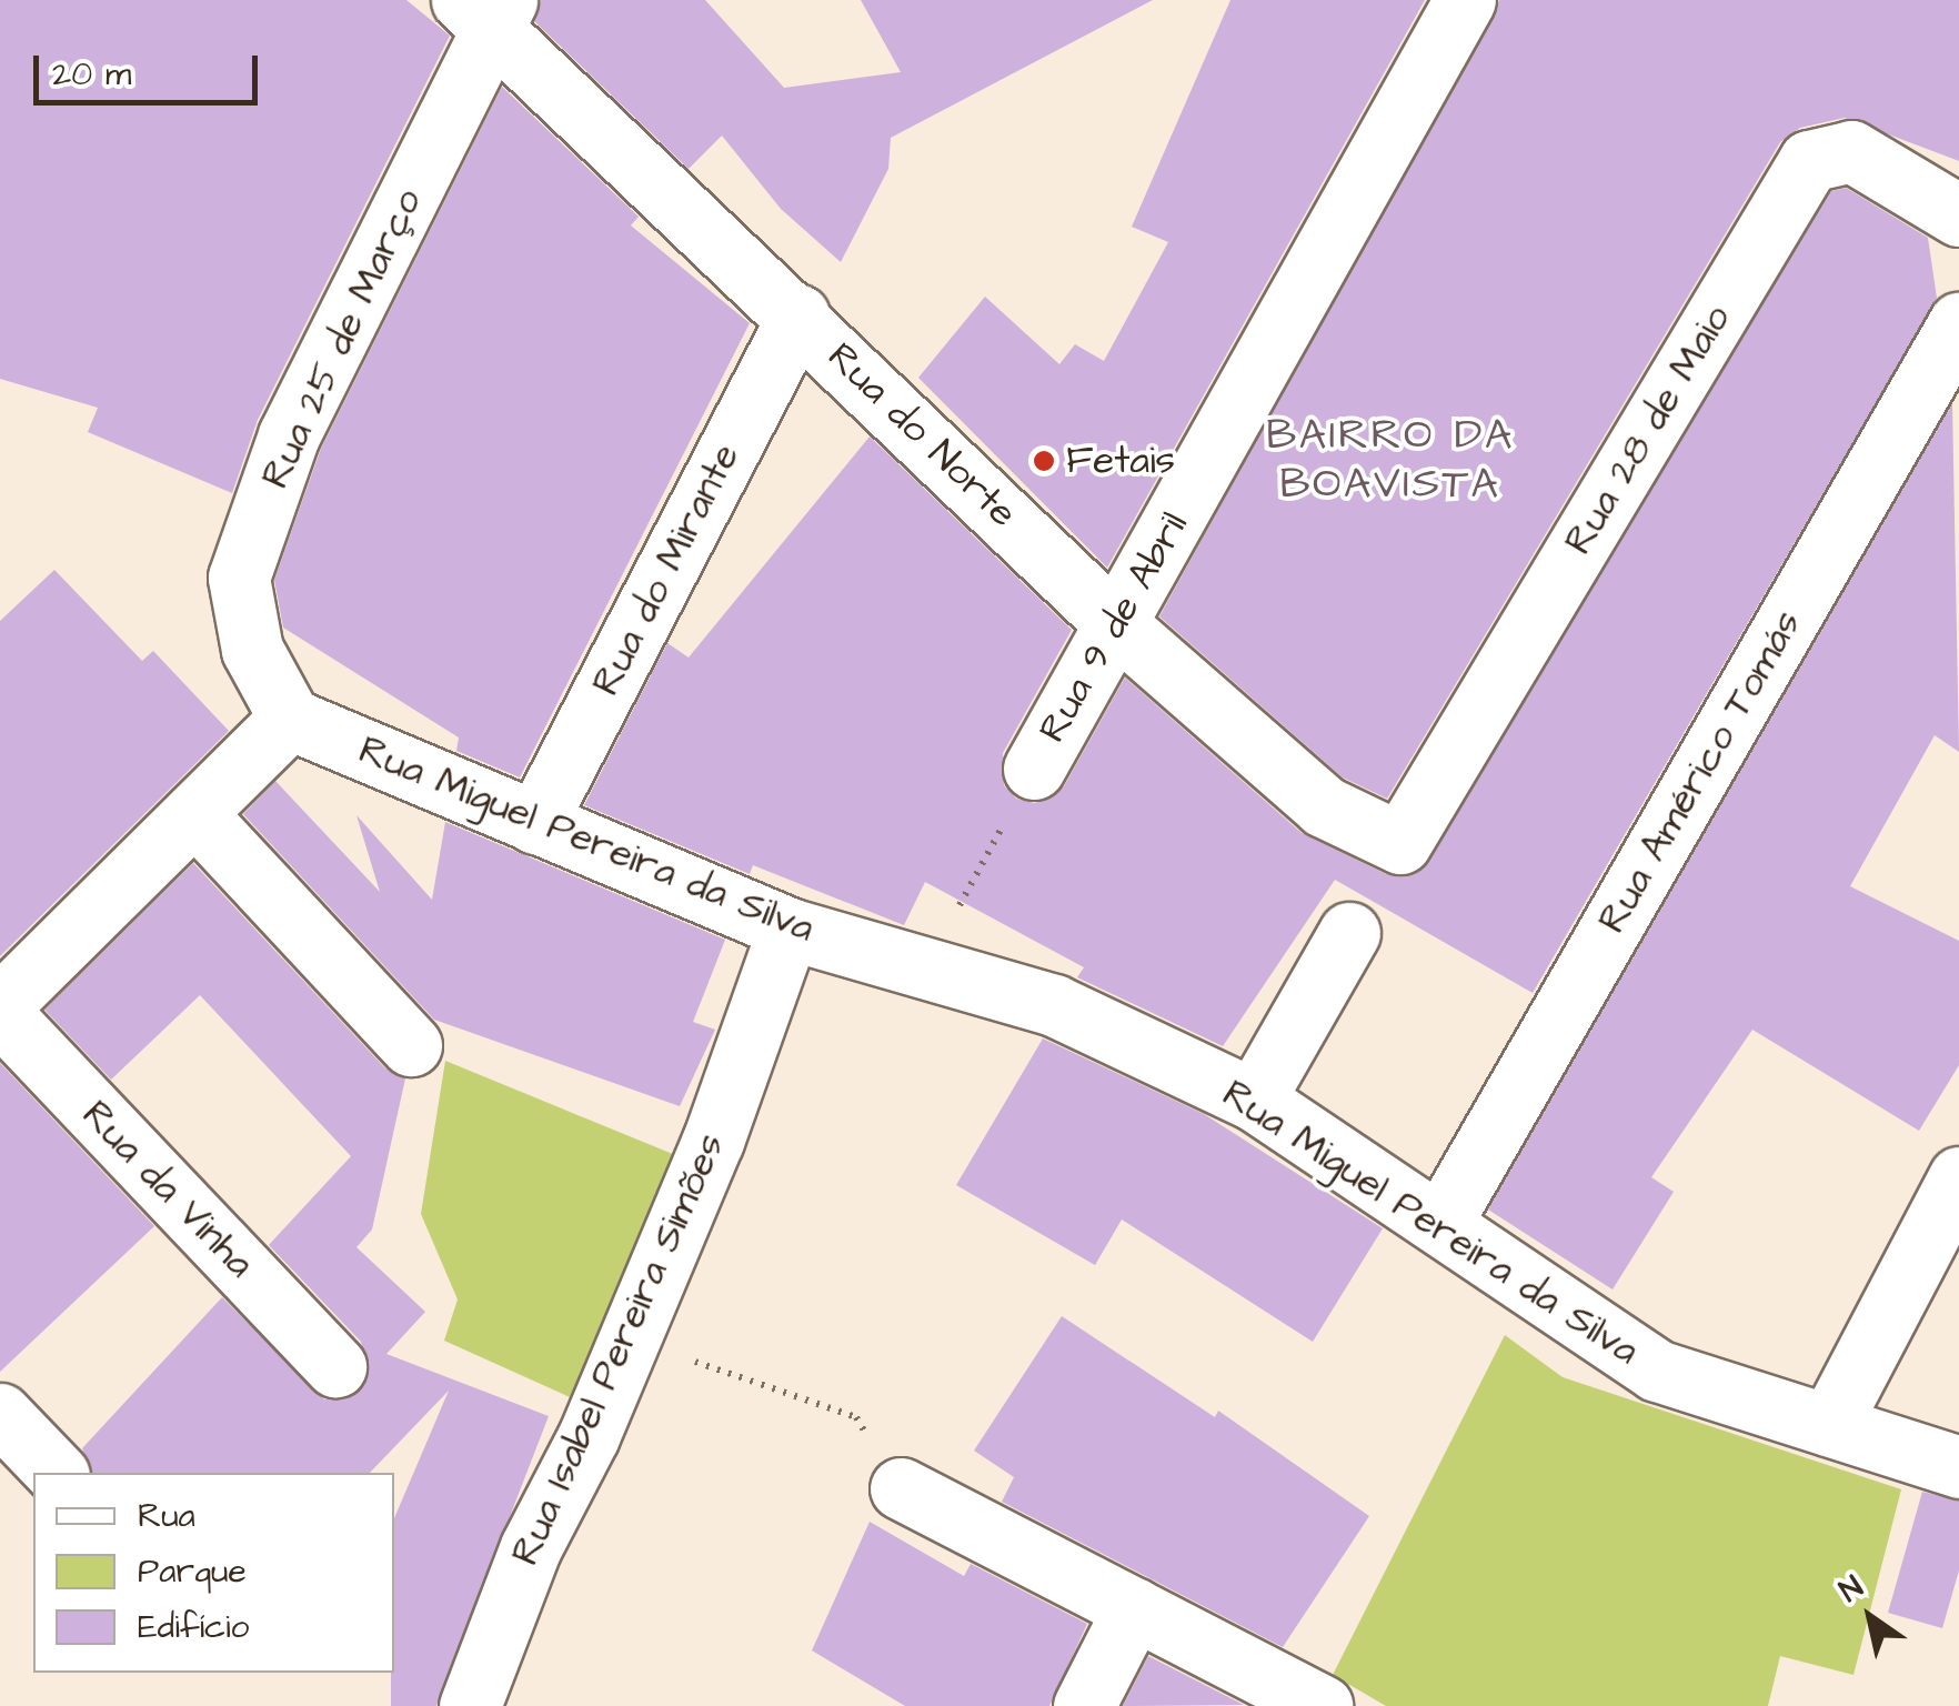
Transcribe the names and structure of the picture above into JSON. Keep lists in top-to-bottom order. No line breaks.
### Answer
{"streets":{"street":["Rua 25 de Março","Rua 28 de Maio","Rua do Norte","Rua do Mirante","Rua 9 de Abril","Rua Américo Tomás","Rua Miguel Pereira da Silva","Rua da Vinha","Rua Isabel Pereira Simões"]},"crossings":[["Rua 25 de Março","Rua do Norte"],["Rua 25 de Março","Rua Miguel Pereira da Silva"],["Rua 28 de Maio","Rua do Norte"],["Rua do Norte","Rua do Mirante"],["Rua do Norte","Rua 9 de Abril"],["Rua do Mirante","Rua Miguel Pereira da Silva"],["Rua 9 de Abril","Rua Miguel Pereira da Silva"],["Rua Américo Tomás","Rua Miguel Pereira da Silva"],["Rua Miguel Pereira da Silva","Rua Isabel Pereira Simões"]],"districts":["BAIRRO DA BOAVISTA"],"places":["Fetais"],"legend":["Rua","Parque","Edifício"],"scale_bar":"20 m","north":"top left"}
